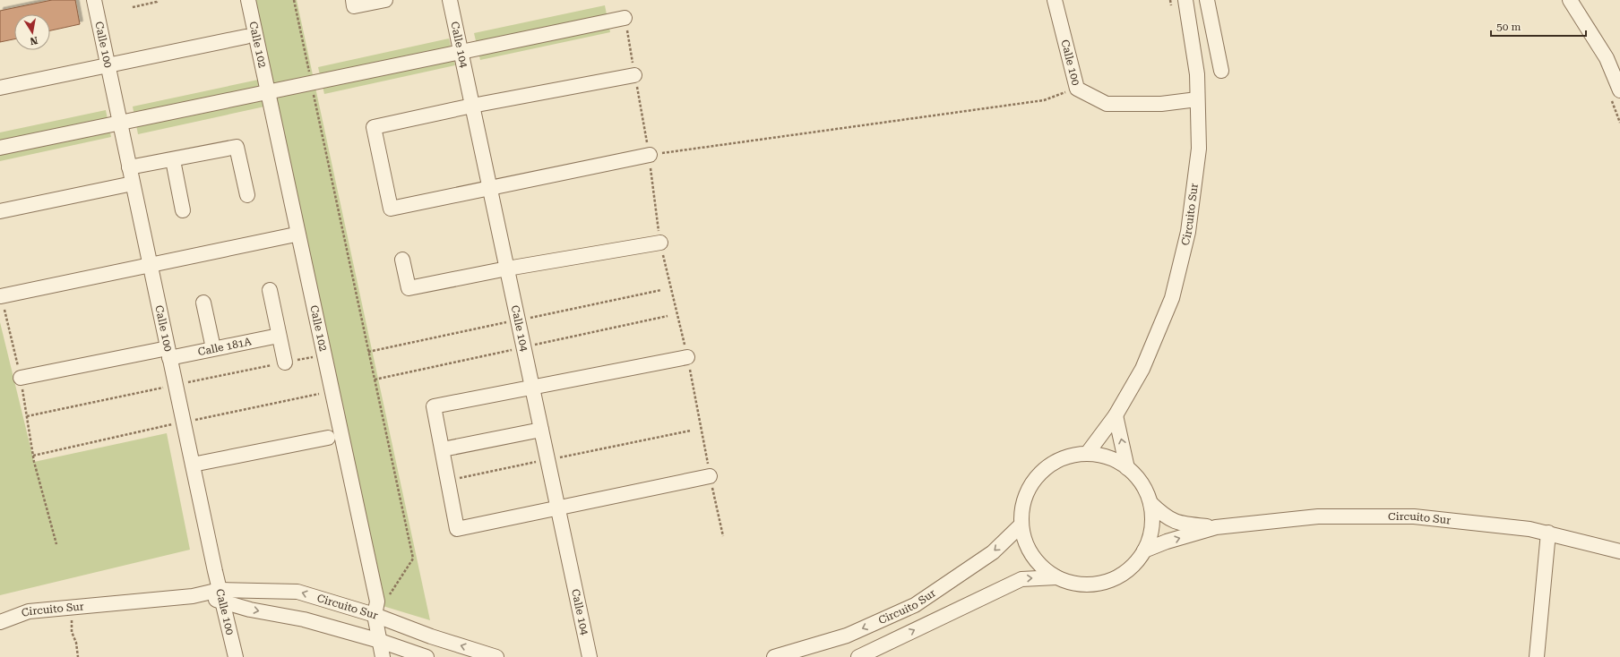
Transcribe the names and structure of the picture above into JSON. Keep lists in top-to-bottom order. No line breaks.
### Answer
{"streets":{"street":["Calle 100","Calle 102","Calle 104","Circuito Sur","Calle 181A"]},"crossings":[["Calle 100","Circuito Sur"],["Calle 100","Calle 181A"],["Calle 102","Circuito Sur"]],"scale_bar":"50 m","north":"bottom"}
